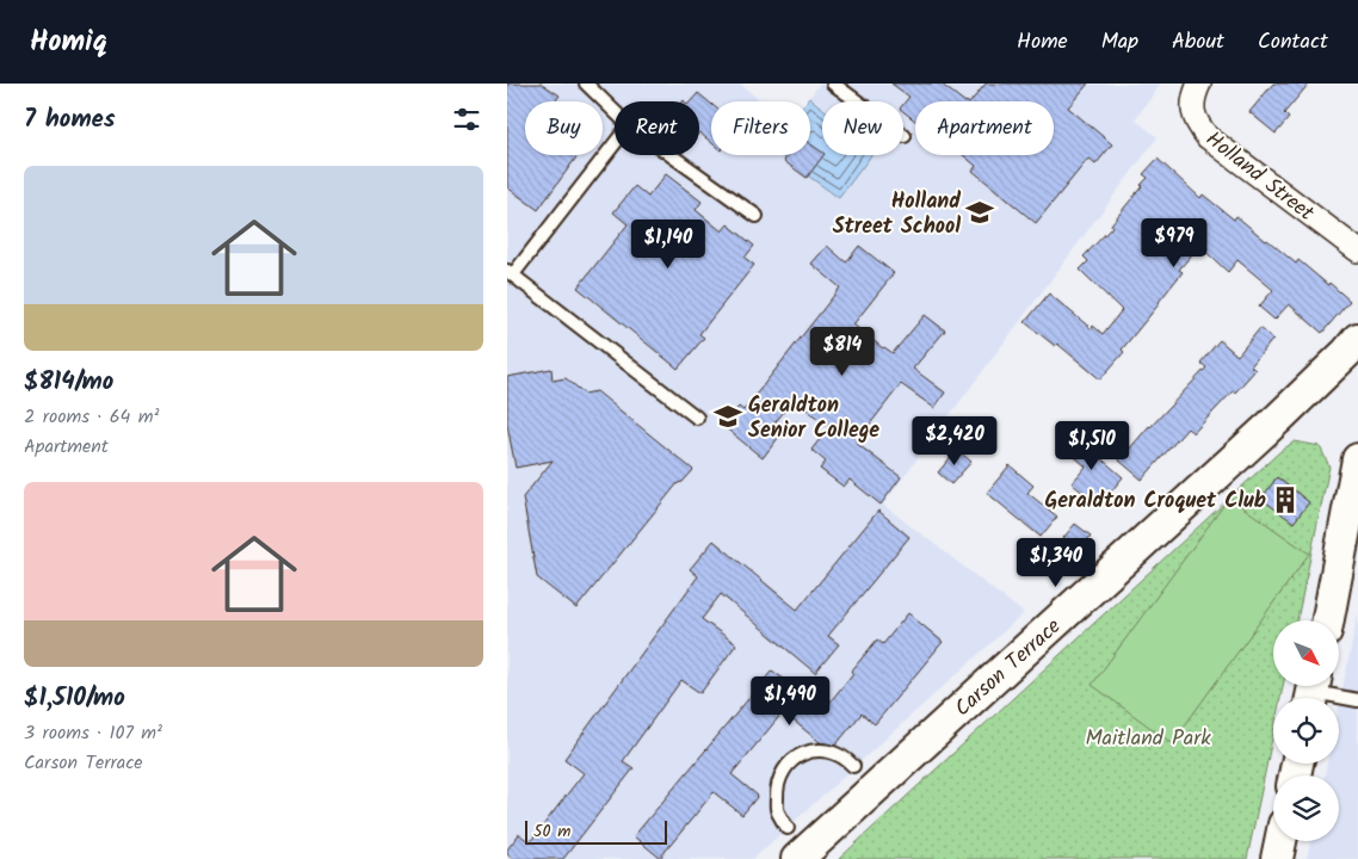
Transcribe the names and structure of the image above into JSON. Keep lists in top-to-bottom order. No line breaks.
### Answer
{"streets":{"main road":["Carson Terrace"],"street":["Holland Street"]},"parks":["Maitland Park"],"places":{"school or university":["Holland Street School","Geraldton Senior College"],"building":["Geraldton Croquet Club"]},"scale_bar":"50 m","north":"bottom right","page":{"header":"Homiq","nav":["Home","Map","About","Contact"],"heading":"7 homes","chip":["Buy","Rent","Filters","New","Apartment"],"list":[{"name":"$814/mo","note":"2 rooms · 64 m² · Apartment"},{"name":"$1,510/mo","note":"3 rooms · 107 m² · Carson Terrace"}],"price":["$979","$1,140","$814","$2,420","$1,510","$1,340","$1,490"],"scale":"50 m"}}
